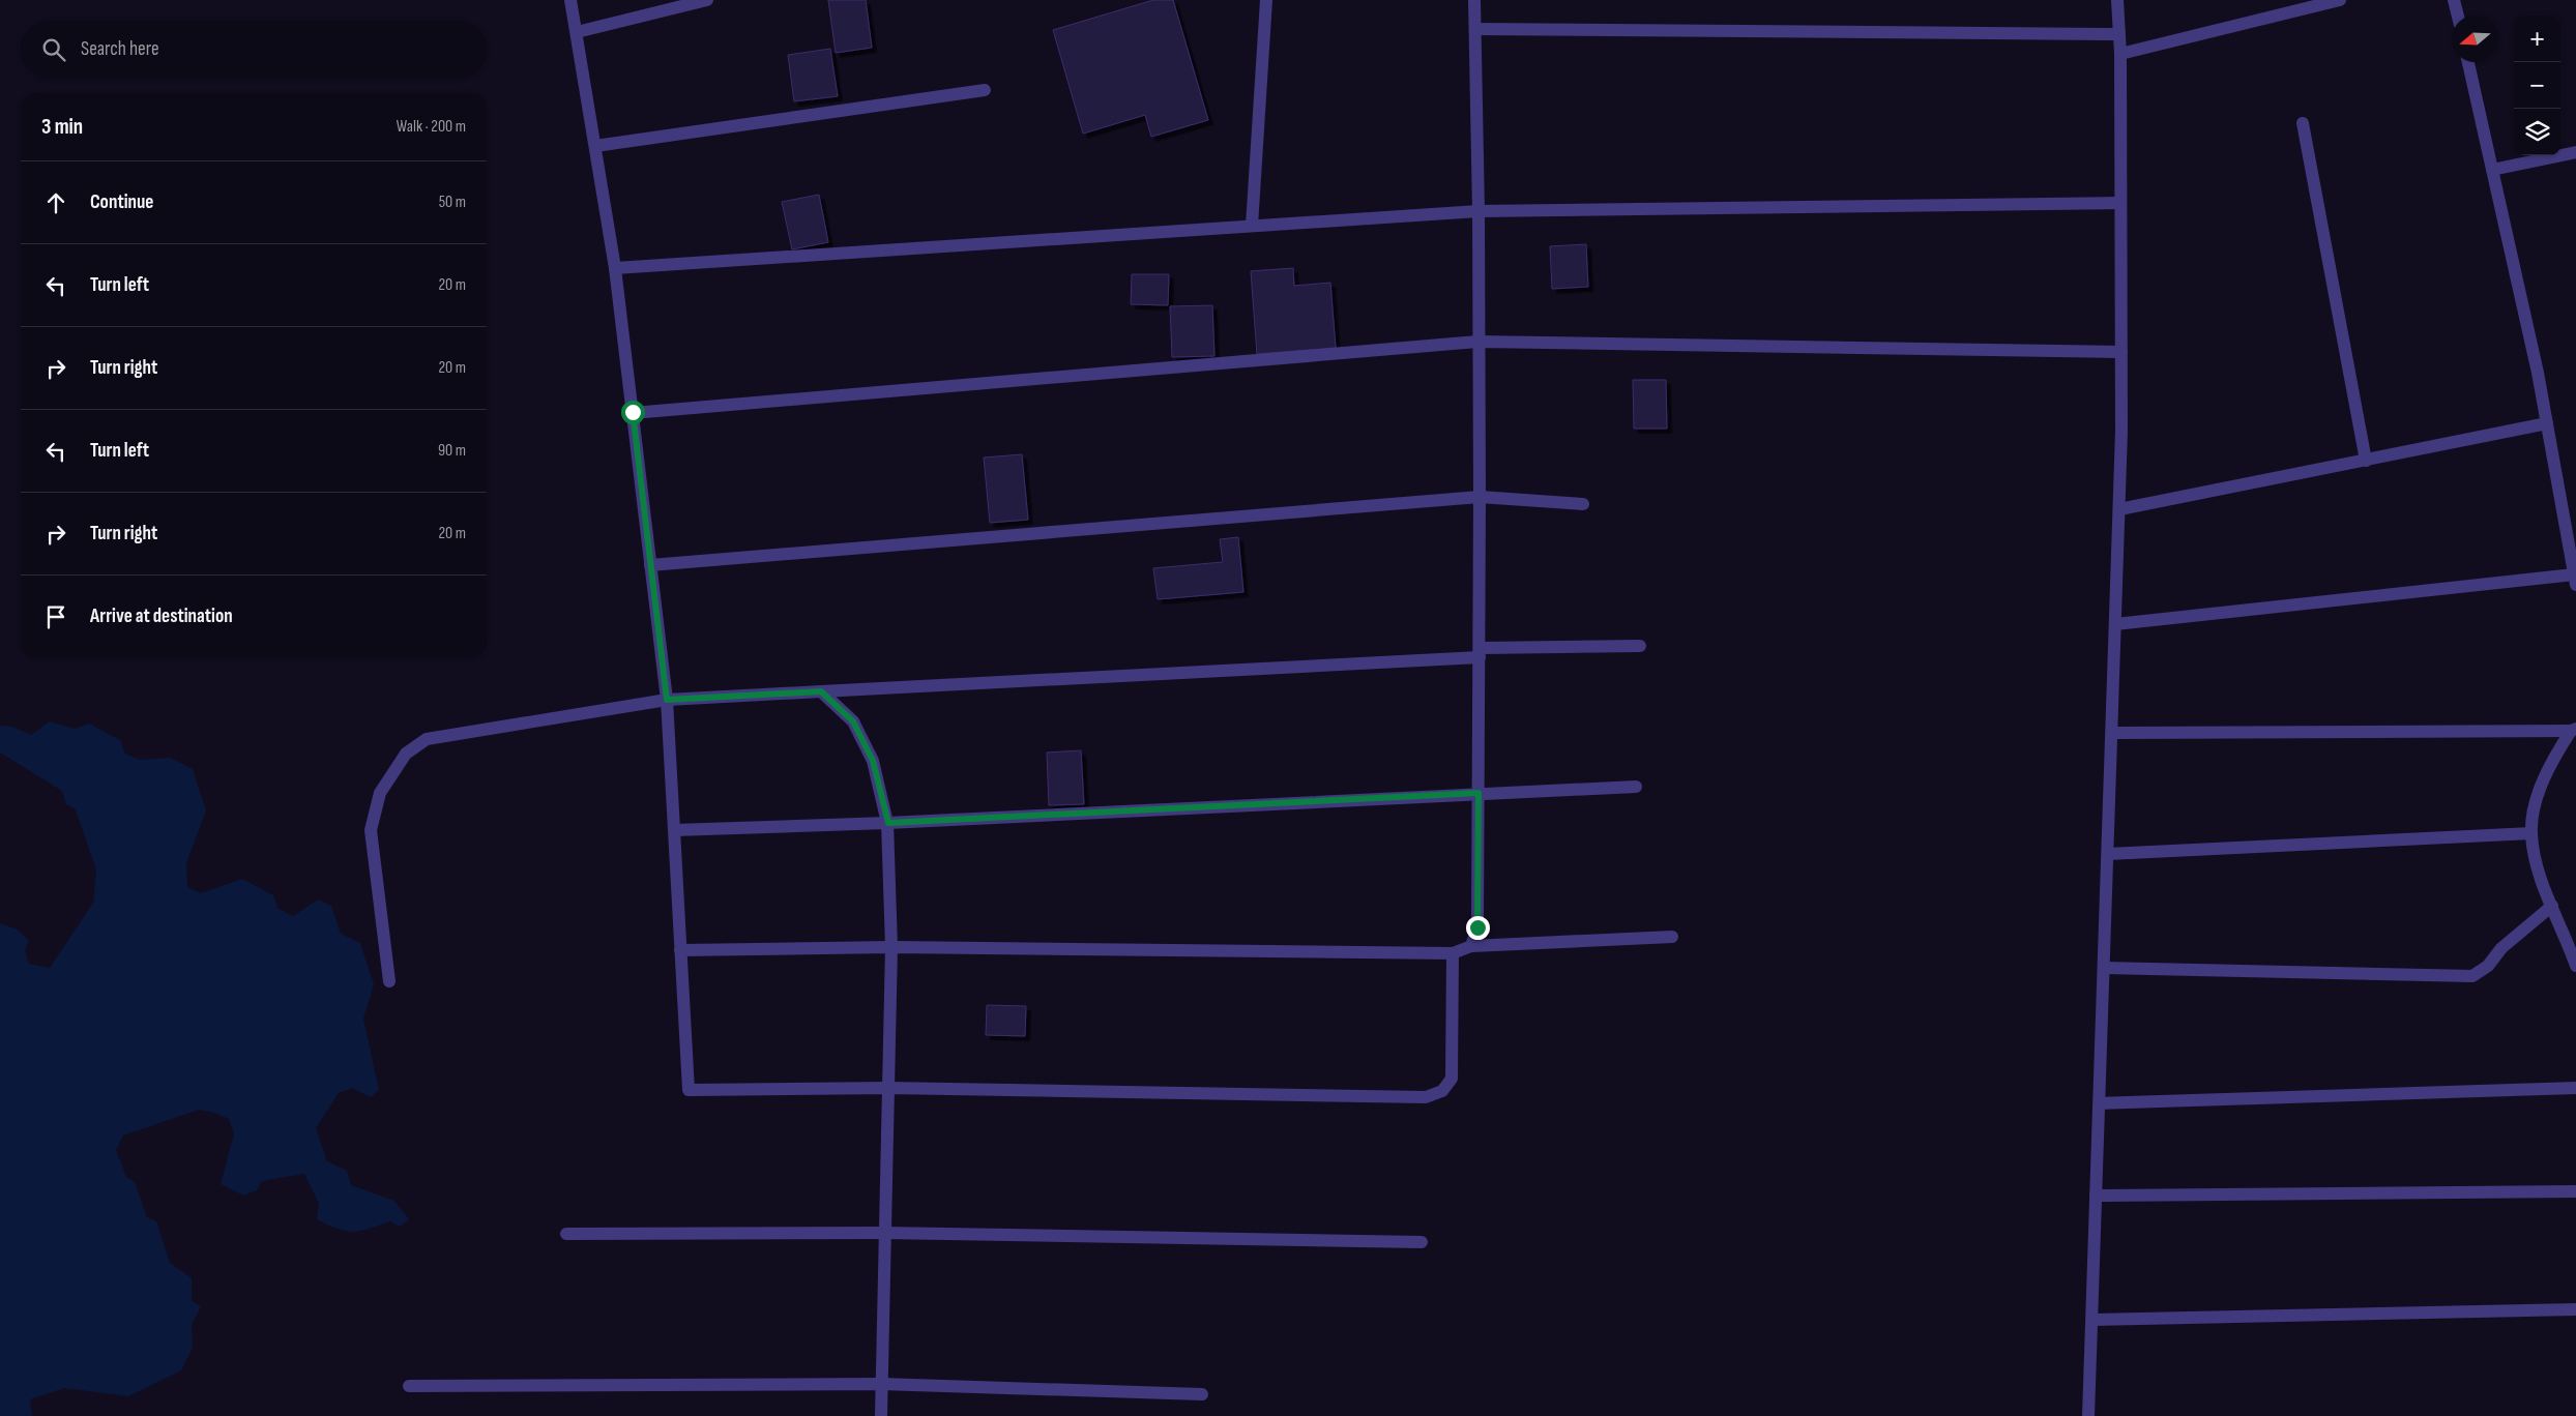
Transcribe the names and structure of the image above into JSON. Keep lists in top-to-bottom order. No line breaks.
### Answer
{"north":"left","page":{"map_buttons":["+","−"],"search":"Search here","heading":["3 min","Walk · 200 m"],"list":[["Continue","50 m"],["Turn left","20 m"],["Turn right","20 m"],["Turn left","90 m"],["Turn right","20 m"],"Arrive at destination"]}}
